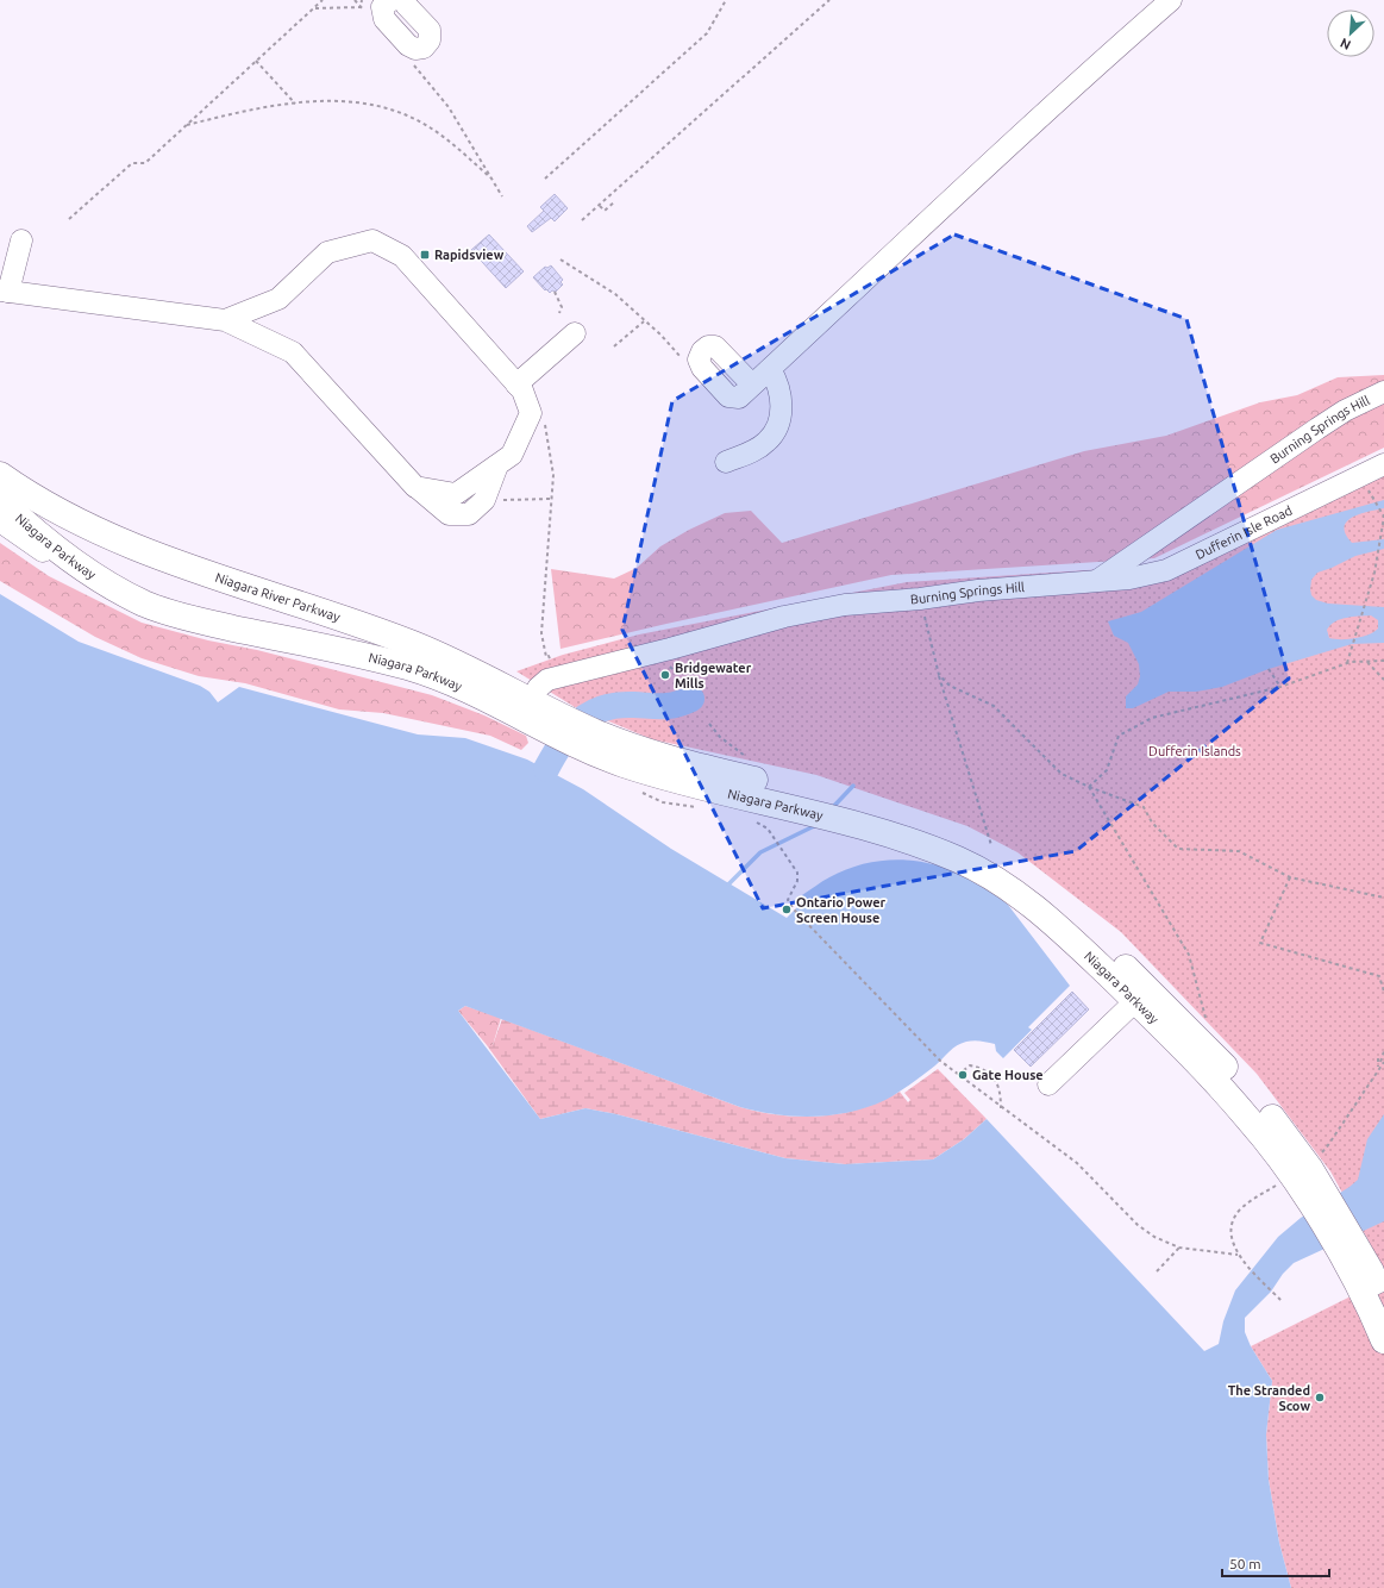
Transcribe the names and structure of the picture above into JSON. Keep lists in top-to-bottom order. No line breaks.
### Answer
{"streets":{"main road":["Niagara Parkway","Niagara River Parkway"],"street":["Burning Springs Hill","Dufferin Isle Road"]},"crossings":[["Burning Springs Hill","Dufferin Isle Road"],["Burning Springs Hill","Niagara Parkway"],["Burning Springs Hill","Niagara River Parkway"],["Niagara Parkway","Niagara River Parkway"]],"parks":["Dufferin Islands"],"places":{"transit":["Rapidsview"],"other":["Bridgewater Mills","Ontario Power Screen House","Gate House","The Stranded Scow"]},"scale_bar":"50 m","north":"bottom left"}
